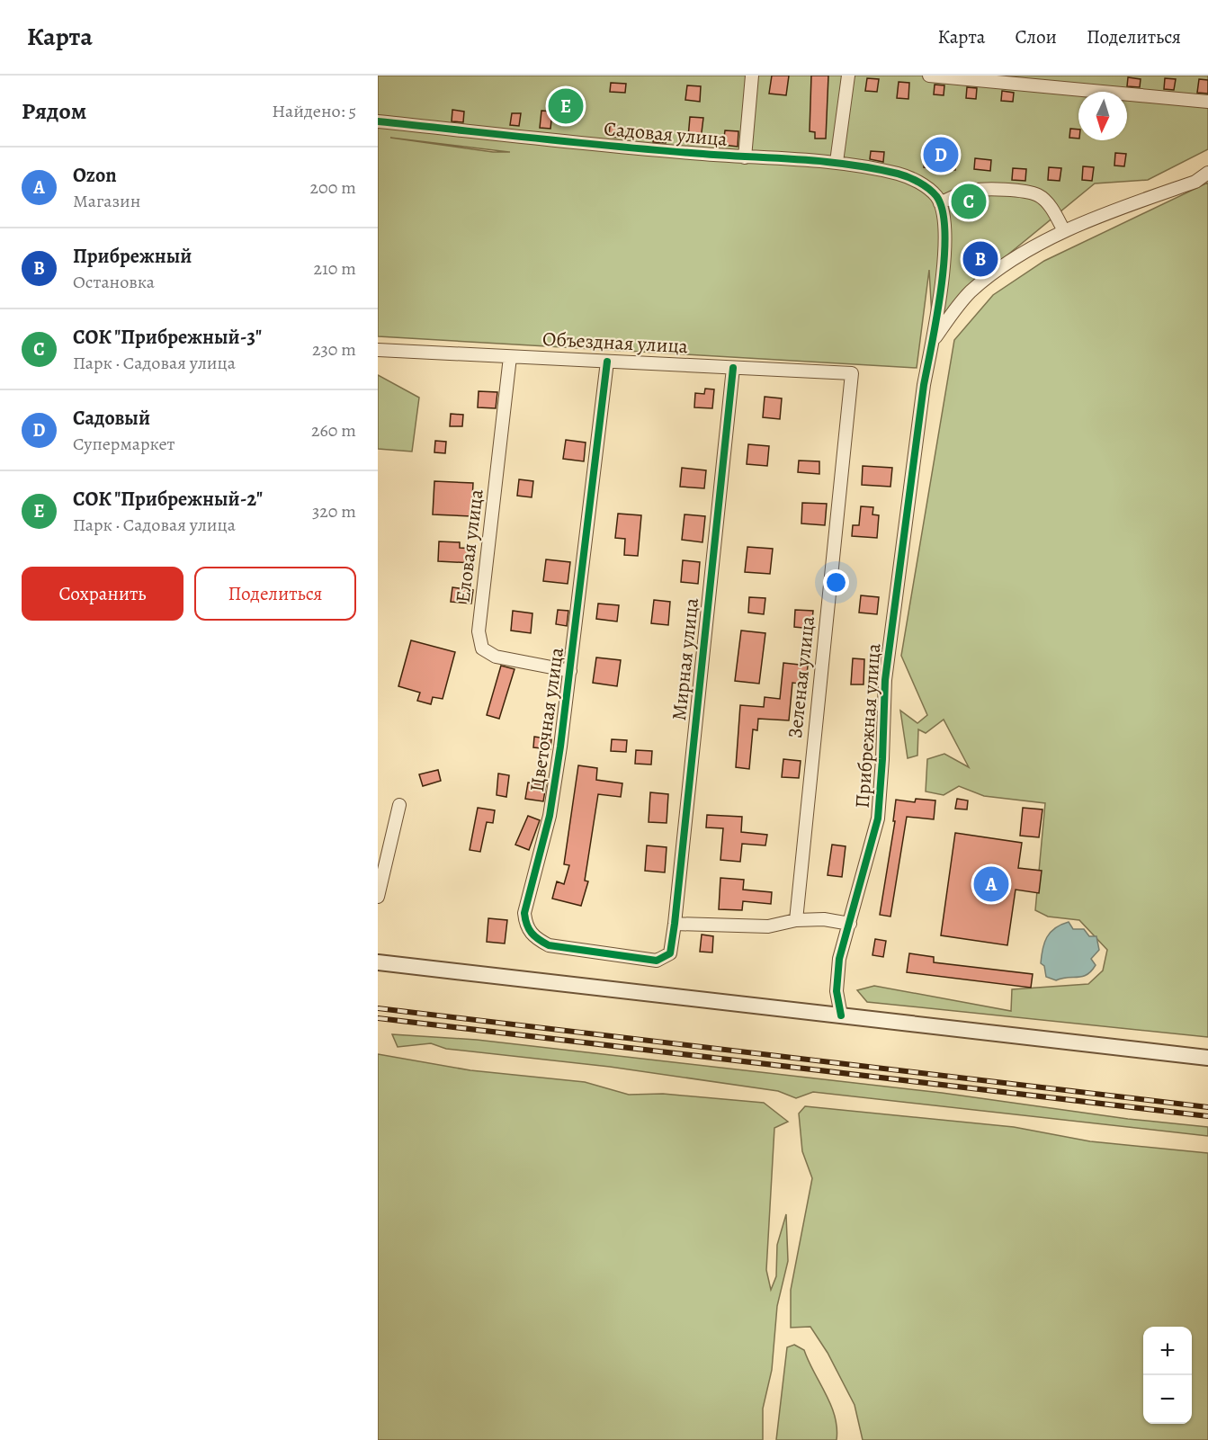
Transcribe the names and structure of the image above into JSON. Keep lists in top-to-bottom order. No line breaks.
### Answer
{"streets":{"street":["Садовая улица","Объездная улица","Еловая улица","Мирная улица","Зеленая улица","Цветочная улица","Прибрежная улица"]},"crossings":[["Объездная улица","Еловая улица"],["Объездная улица","Мирная улица"],["Объездная улица","Зеленая улица"],["Объездная улица","Цветочная улица"],["Еловая улица","Цветочная улица"],["Мирная улица","Цветочная улица"]],"north":"bottom","page":{"header":"Карта","nav":["Карта","Слои","Поделиться"],"heading":["Рядом","Найдено: 5"],"pins":["E","D","C","B","A"],"list":[{"mark":"A","name":"Ozon","note":"Магазин","value":"200 m"},{"mark":"B","name":"Прибрежный","note":"Остановка","value":"210 m"},{"mark":"C","name":"СОК \"Прибрежный-3\"","note":"Парк · Садовая улица","value":"230 m"},{"mark":"D","name":"Садовый","note":"Супермаркет","value":"260 m"},{"mark":"E","name":"СОК \"Прибрежный-2\"","note":"Парк · Садовая улица","value":"320 m"}],"buttons":["Сохранить","Поделиться"],"map_buttons":["+","−"]}}
